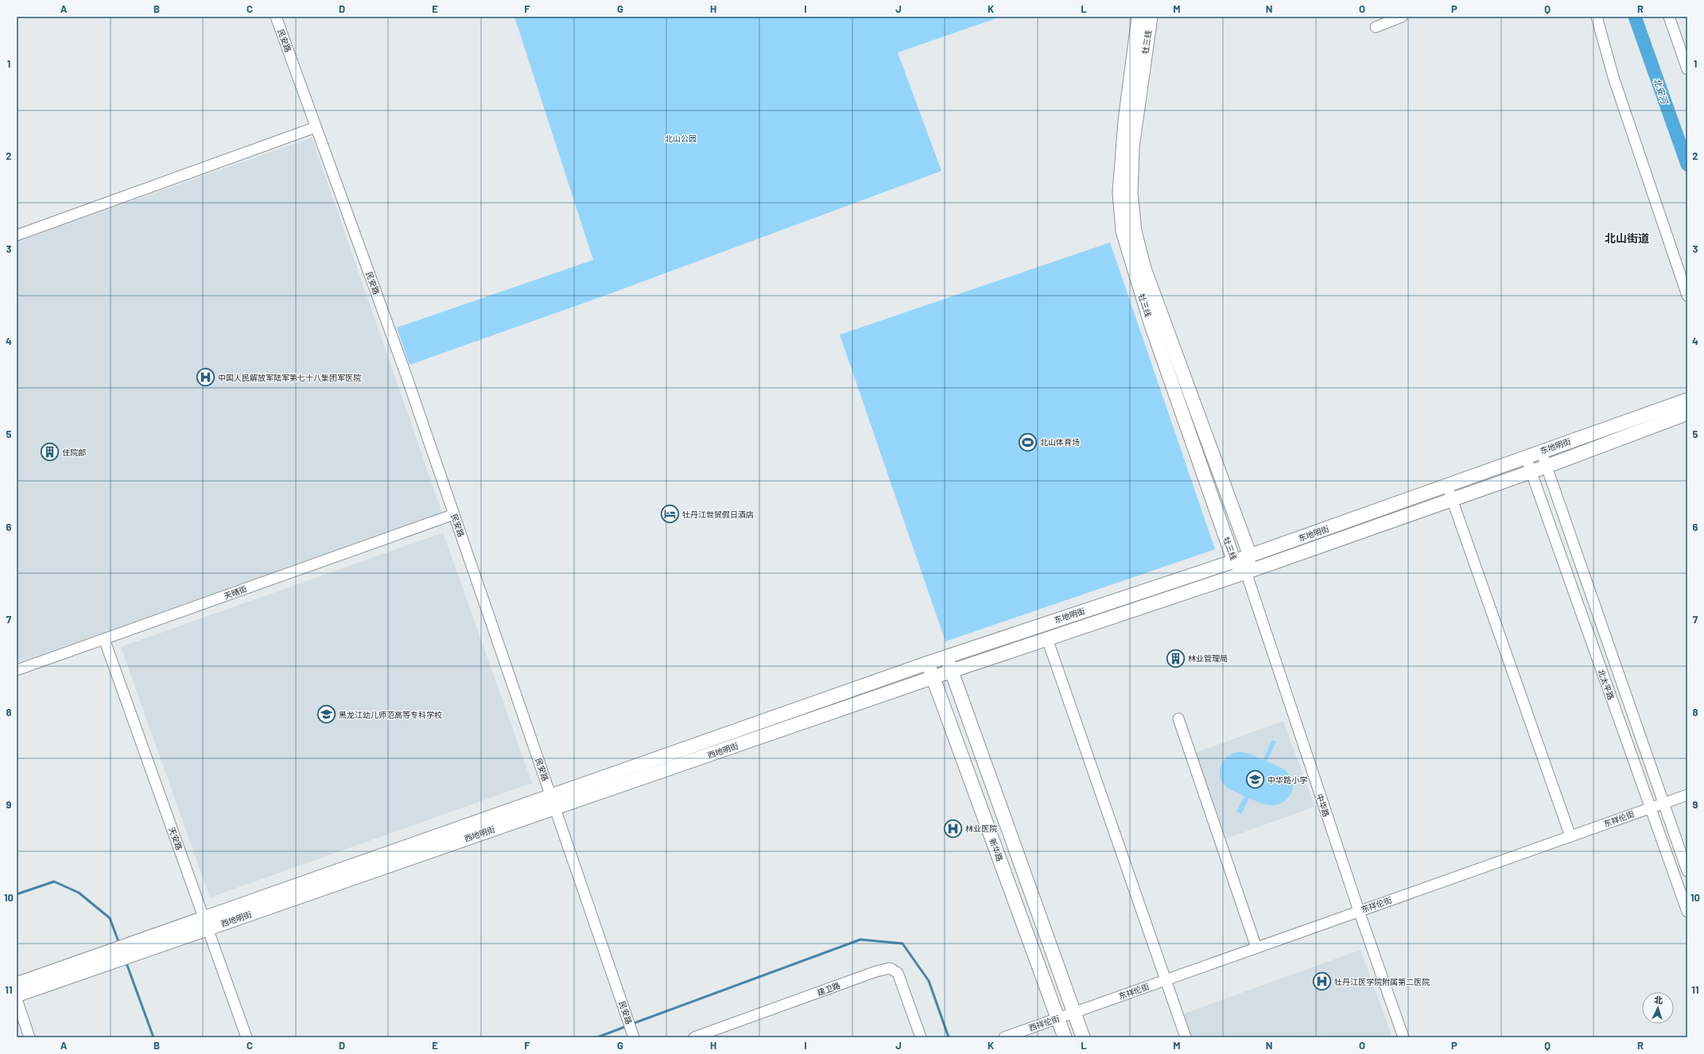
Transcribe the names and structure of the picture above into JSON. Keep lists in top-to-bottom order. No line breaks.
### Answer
{"streets":{"main road":["牡三线","东地明街","西地明街","新华路"],"street":["民安路","天晴街","北太平路","中华路","东祥伦街","天安路","建卫路","西祥伦街"]},"crossings":[["民安路","天晴街"],["民安路","西地明街"],["牡三线","东地明街"],["牡三线","中华路"],["东地明街","北太平路"],["东地明街","西地明街"],["东地明街","中华路"],["东地明街","新华路"],["天晴街","天安路"],["北太平路","东祥伦街"],["西地明街","天安路"],["西地明街","新华路"],["中华路","东祥伦街"],["东祥伦街","新华路"],["东祥伦街","西祥伦街"],["新华路","西祥伦街"]],"districts":["北山街道"],"water":["北安河"],"parks":["北山公园"],"places":{"hospital":["中国人民解放军陆军第七十八集团军医院","林业医院","牡丹江医学院附属第二医院"],"sports":["北山体育场"],"building":["住院部","林业管理局"],"hotel":["牡丹江世贸假日酒店"],"school or university":["黑龙江幼儿师范高等专科学校","中华路小学"]},"north":"top","grid":{"columns":["A","B","C","D","E","F","G","H","I","J","K","L","M","N","O","P","Q","R"],"rows":["1","2","3","4","5","6","7","8","9","10","11"]}}
